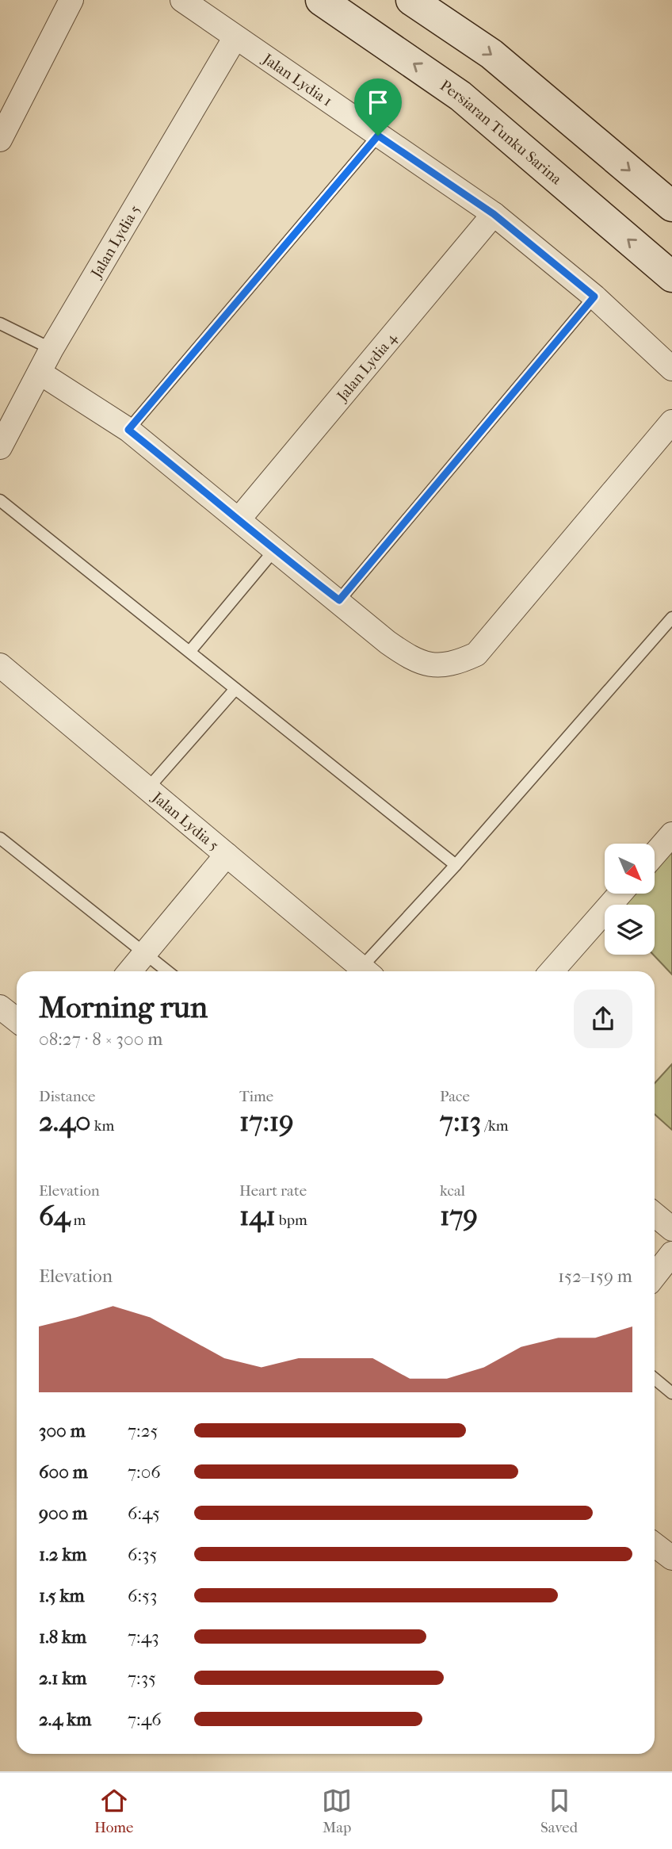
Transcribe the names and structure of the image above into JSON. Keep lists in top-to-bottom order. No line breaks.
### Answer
{"streets":{"street":["Jalan Lydia 1","Persiaran Tunku Sarina","Jalan Lydia 5","Jalan Lydia 4"]},"crossings":[["Jalan Lydia 1","Jalan Lydia 5"],["Jalan Lydia 1","Jalan Lydia 4"]],"north":"bottom right","page":{"heading":["Morning run","08:27 · 8 × 300 m"],"stats":[["Distance","2.40 km"],["Time","17:19"],["Pace","7:13 /km"],["Elevation","64 m"],["Heart rate","141 bpm"],["kcal","179"]],"chart":["Elevation","152–159 m"],"list":[{"name":"300 m","note":"7:25"},{"name":"600 m","note":"7:06"},{"name":"900 m","note":"6:45"},{"name":"1.2 km","note":"6:35"},{"name":"1.5 km","note":"6:53"},{"name":"1.8 km","note":"7:43"},{"name":"2.1 km","note":"7:35"},{"name":"2.4 km","note":"7:46"}],"tabs":["Home","Map","Saved"]}}
